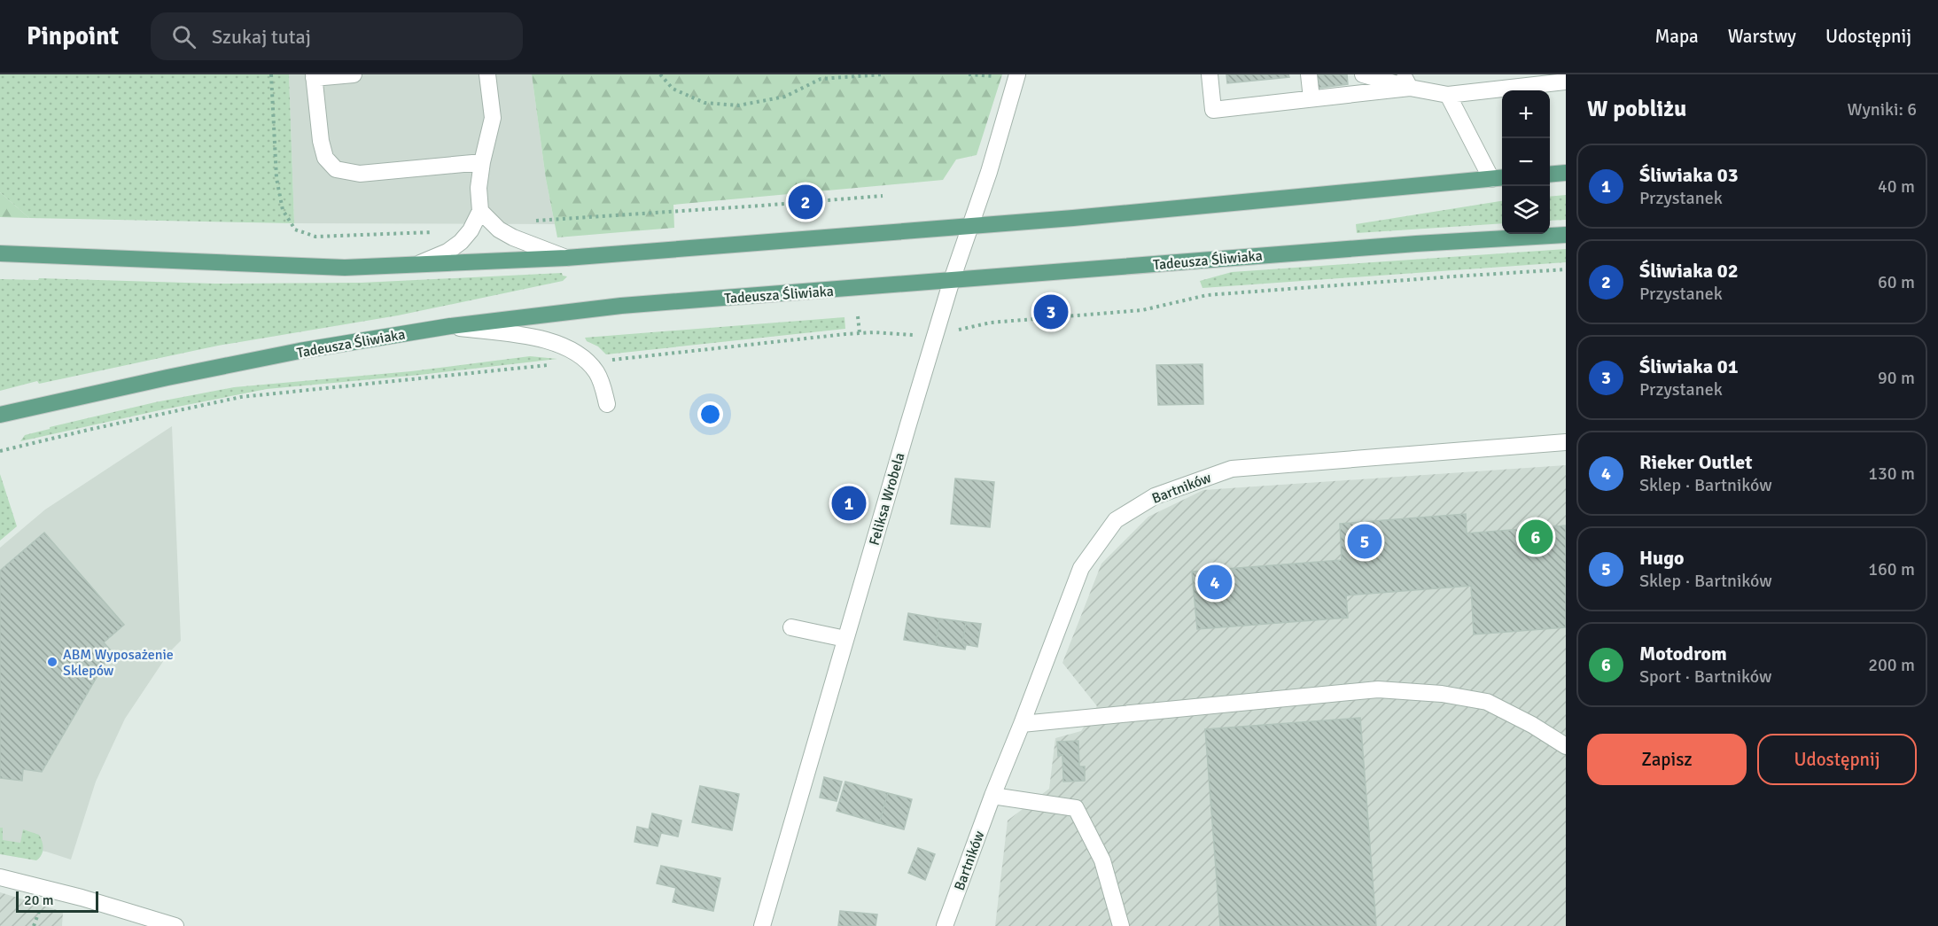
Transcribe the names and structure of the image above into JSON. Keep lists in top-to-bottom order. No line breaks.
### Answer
{"streets":{"main road":["Tadeusza Śliwiaka"],"street":["Bartników","Feliksa Wrobela"]},"crossings":[["Tadeusza Śliwiaka","Feliksa Wrobela"]],"places":["ABM Wyposażenie Sklepów"],"scale_bar":"20 m","page":{"header":"Pinpoint","search":"Szukaj tutaj","nav":["Mapa","Warstwy","Udostępnij"],"heading":["W pobliżu","Wyniki: 6"],"map_buttons":["+","−"],"list":[{"mark":"1","name":"Śliwiaka 03","note":"Przystanek","value":"40 m"},{"mark":"2","name":"Śliwiaka 02","note":"Przystanek","value":"60 m"},{"mark":"3","name":"Śliwiaka 01","note":"Przystanek","value":"90 m"},{"mark":"4","name":"Rieker Outlet","note":"Sklep · Bartników","value":"130 m"},{"mark":"5","name":"Hugo","note":"Sklep · Bartników","value":"160 m"},{"mark":"6","name":"Motodrom","note":"Sport · Bartników","value":"200 m"}],"pins":["2","3","1","6","5","4"],"buttons":["Zapisz","Udostępnij"],"scale":"20 m"}}
